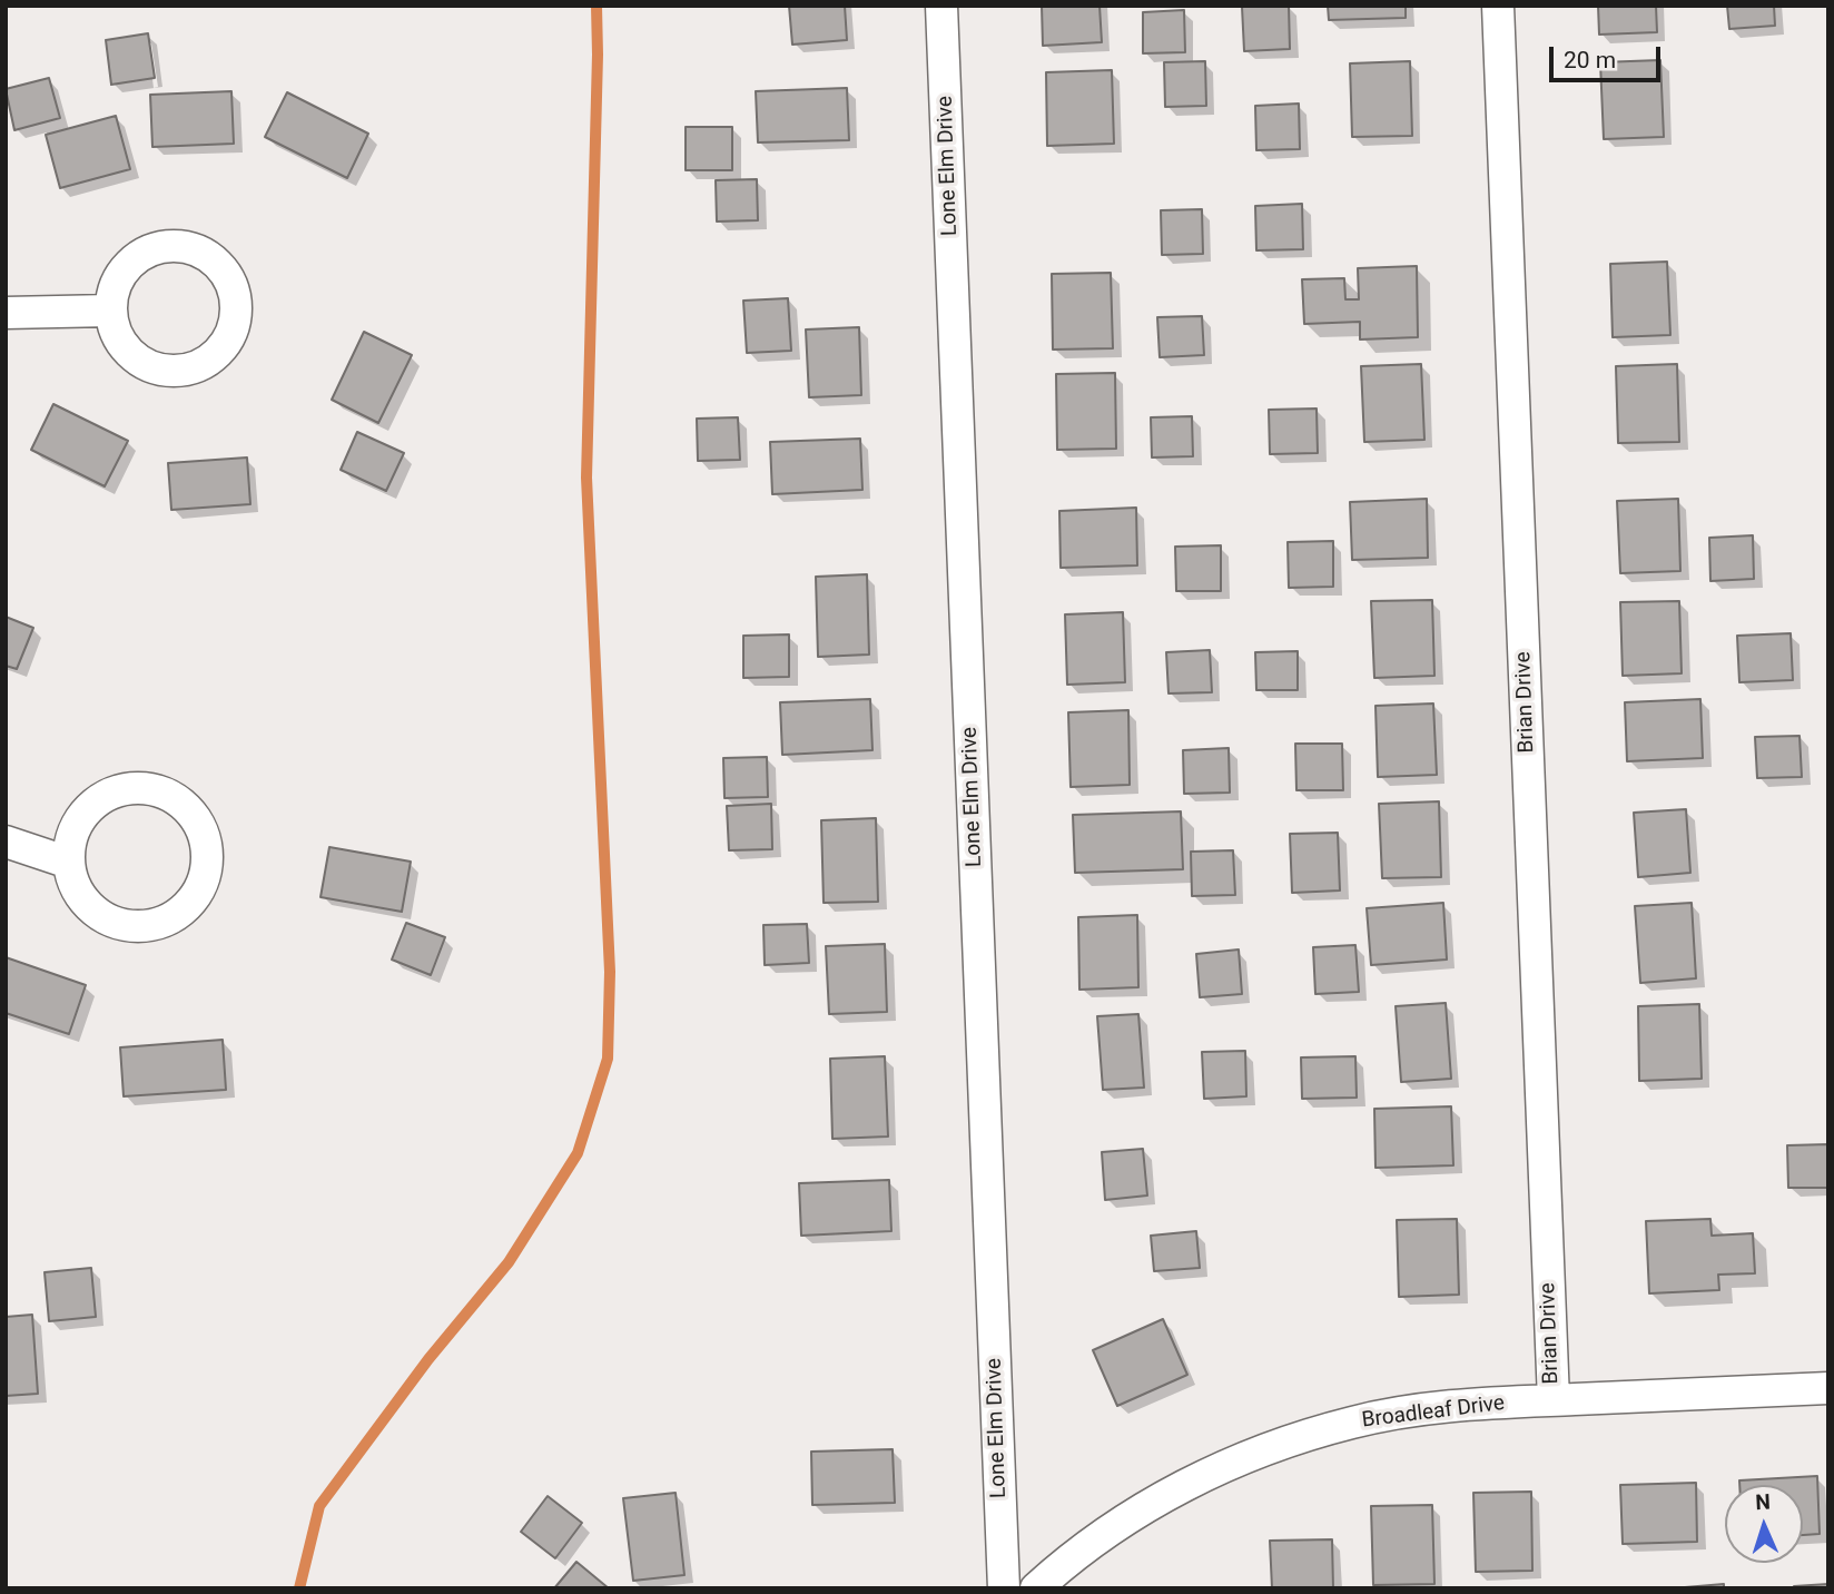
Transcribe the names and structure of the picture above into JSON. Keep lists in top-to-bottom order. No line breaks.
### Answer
{"streets":{"street":["Lone Elm Drive","Brian Drive","Broadleaf Drive"]},"crossings":[["Brian Drive","Broadleaf Drive"]],"scale_bar":"20 m","north":"top"}
